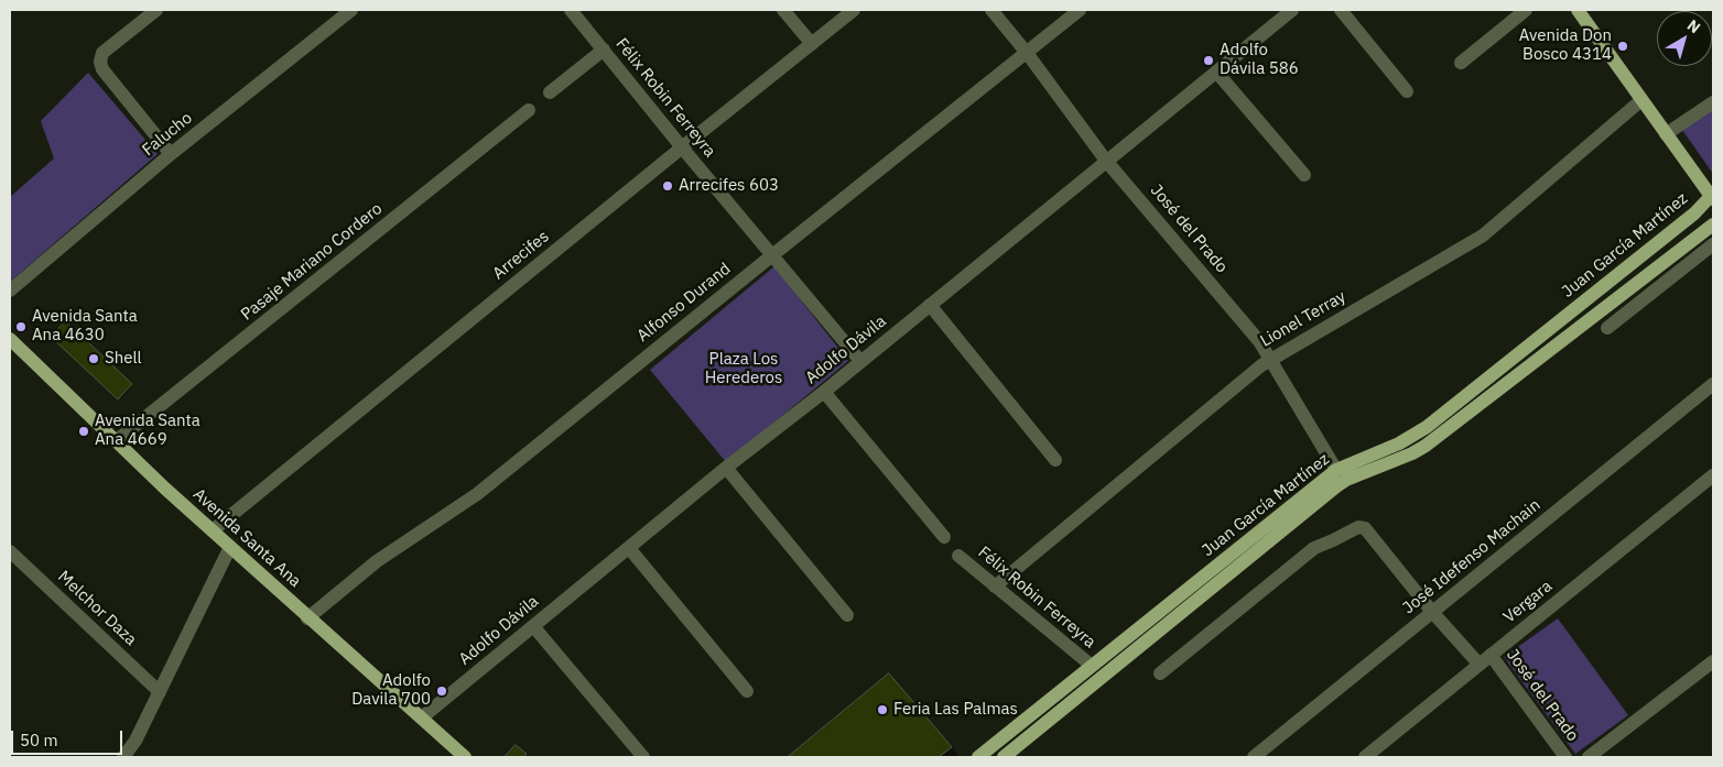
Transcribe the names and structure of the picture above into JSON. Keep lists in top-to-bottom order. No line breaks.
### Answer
{"streets":{"main road":["Juan García Martínez","Avenida Santa Ana"],"street":["Félix Robin Ferreyra","Falucho","José del Prado","Arrecifes","Pasaje Mariano Cordero","Alfonso Durand","Lionel Terray","Adolfo Dávila","José Idefenso Machain","Vergara","Melchor Daza"]},"crossings":[["Félix Robin Ferreyra","Juan García Martínez"],["Félix Robin Ferreyra","Arrecifes"],["Félix Robin Ferreyra","Alfonso Durand"],["Félix Robin Ferreyra","Lionel Terray"],["Félix Robin Ferreyra","Adolfo Dávila"],["José del Prado","Juan García Martínez"],["José del Prado","Alfonso Durand"],["José del Prado","Lionel Terray"],["José del Prado","Adolfo Dávila"],["José del Prado","Vergara"],["Arrecifes","Avenida Santa Ana"],["Pasaje Mariano Cordero","Avenida Santa Ana"],["Alfonso Durand","Avenida Santa Ana"],["Adolfo Dávila","Avenida Santa Ana"]],"parks":["Plaza Los Herederos"],"places":["Avenida Don Bosco 4314","Adolfo Dávila 586","Arrecifes 603","Avenida Santa Ana 4630","Shell","Avenida Santa Ana 4669","Adolfo Davila 700","Feria Las Palmas"],"scale_bar":"50 m","north":"top right"}
